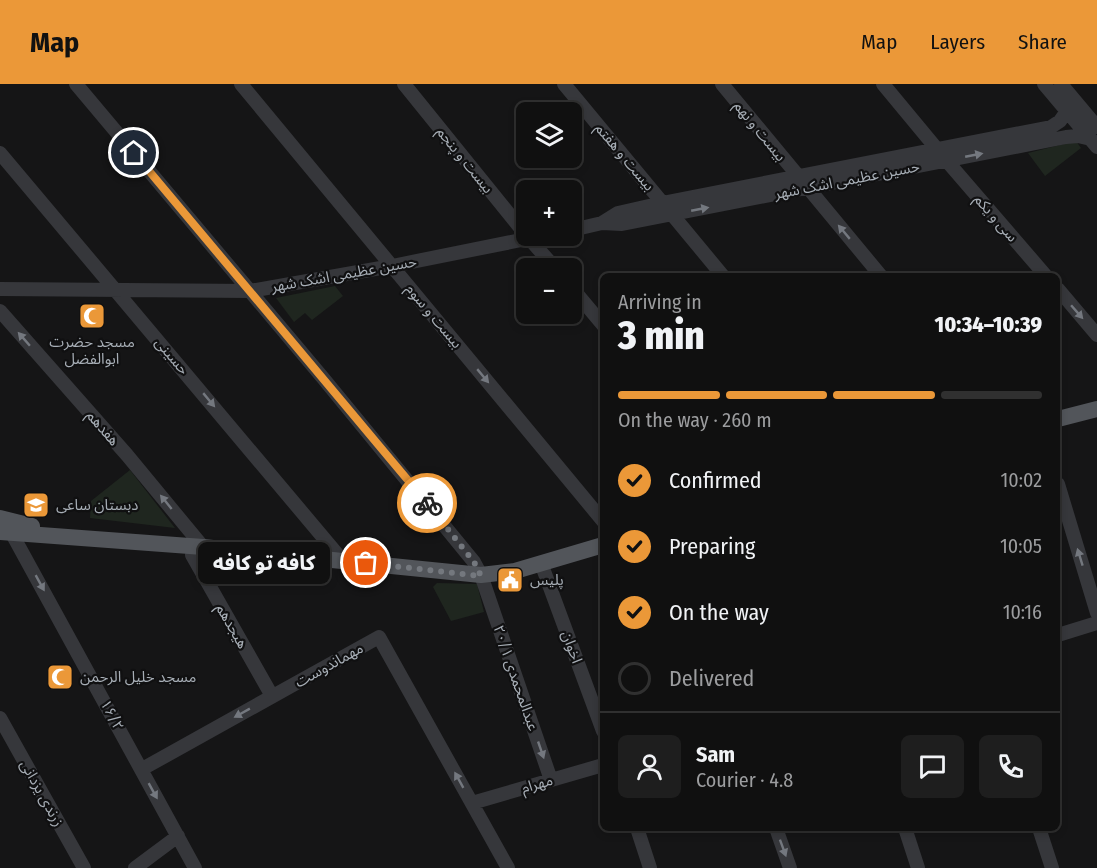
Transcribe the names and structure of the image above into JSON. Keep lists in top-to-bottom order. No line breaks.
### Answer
{"streets":{"street":["بیست و نهم","بیست و هفتم","بیست و پنجم","حسین عظیمی اشک شهر","سی و یکم","بیست و سوم","حسینی","هفدهم","هیجدهم","اخوان","مهماندوست","عبدالمحمدی ۲۰/۱","۱۶/۲","مهرام","زرندی یزدانی"]},"crossings":[["بیست و نهم","حسین عظیمی اشک شهر"],["بیست و هفتم","حسین عظیمی اشک شهر"],["حسین عظیمی اشک شهر","سی و یکم"],["حسین عظیمی اشک شهر","بیست و سوم"],["حسین عظیمی اشک شهر","حسینی"],["حسین عظیمی اشک شهر","عبدالمحمدی ۲۰/۱"],["هفدهم","هیجدهم"],["هیجدهم","مهماندوست"],["مهماندوست","۱۶/۲"],["مهماندوست","مهرام"],["عبدالمحمدی ۲۰/۱","مهرام"]],"one_way":["بیست و نهم","بیست و سوم","حسینی","هفدهم","۱۶/۲"],"places":{"mosque":["مسجد حضرت ابوالفضل","مسجد خلیل الرحمن"],"school or university":["دبستان ساعی"],"other":["کافه تو کافه"],"public building":["پلیس"]},"page":{"header":"Map","nav":["Map","Layers","Share"],"map_buttons":["+","−"],"heading":["3 min","Arriving in","10:34–10:39"],"panel":["Sam","Courier · 4.8"],"bar":"On the way · 260 m","list":[["Confirmed","10:02"],["Preparing","10:05"],["On the way","10:16"],"Delivered"],"bubble":"کافه تو کافه"}}
